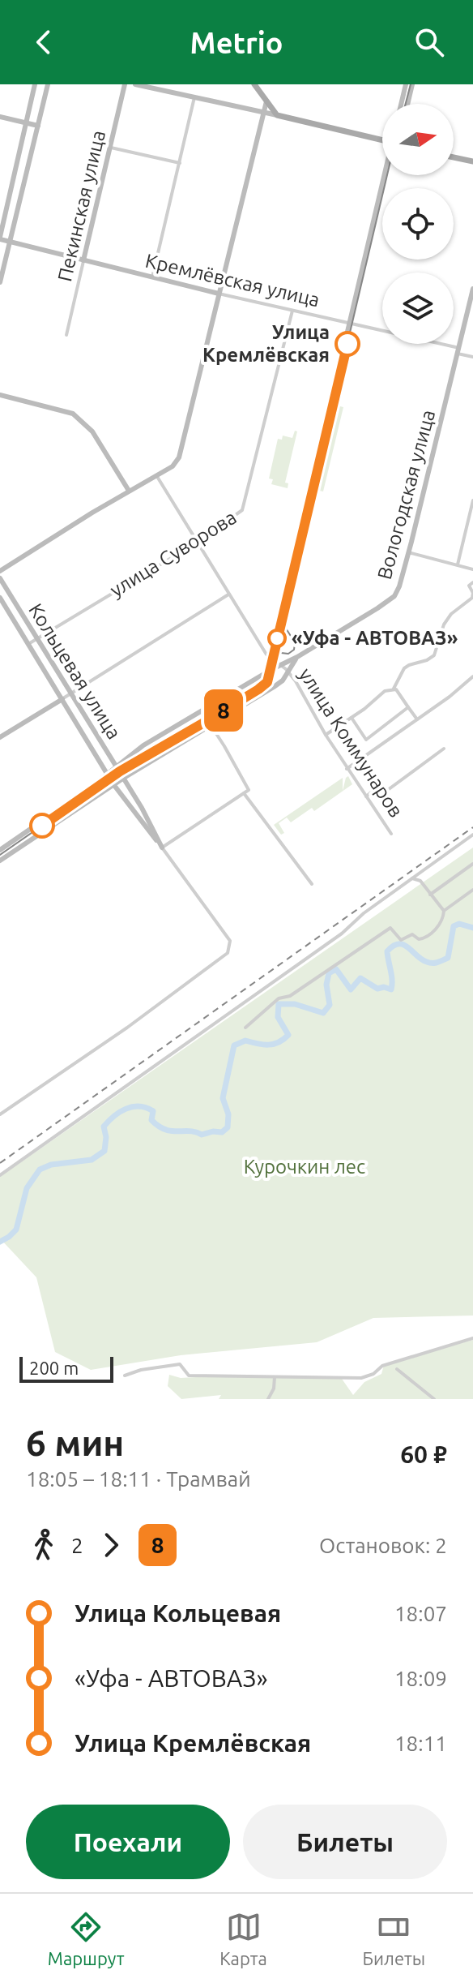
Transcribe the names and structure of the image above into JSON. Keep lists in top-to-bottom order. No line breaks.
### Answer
{"streets":{"main road":["Пекинская улица","Кремлёвская улица","Вологодская улица","Кольцевая улица"],"street":["улица Суворова","улица Коммунаров"]},"crossings":[["Пекинская улица","Кремлёвская улица"],["Кремлёвская улица","Вологодская улица"],["Кремлёвская улица","улица Суворова"],["Вологодская улица","Кольцевая улица"],["Вологодская улица","улица Коммунаров"],["улица Суворова","Кольцевая улица"],["улица Суворова","улица Коммунаров"]],"parks":["Курочкин лес"],"places":["Улица Кремлёвская","«Уфа - АВТОВАЗ»"],"lines":["tram line 8"],"scale_bar":"200 m","north":"right","page":{"header":"Metrio","on_map":"8","scale":"200 m","heading":["6 мин","18:05 – 18:11 · Трамвай","60 ₽"],"legs":["2","8","Остановок: 2"],"list":[{"name":"Улица Кольцевая","value":"18:07"},{"name":"«Уфа - АВТОВАЗ»","value":"18:09"},{"name":"Улица Кремлёвская","value":"18:11"}],"buttons":["Поехали","Билеты"],"tabs":["Маршрут","Карта","Билеты"]}}
